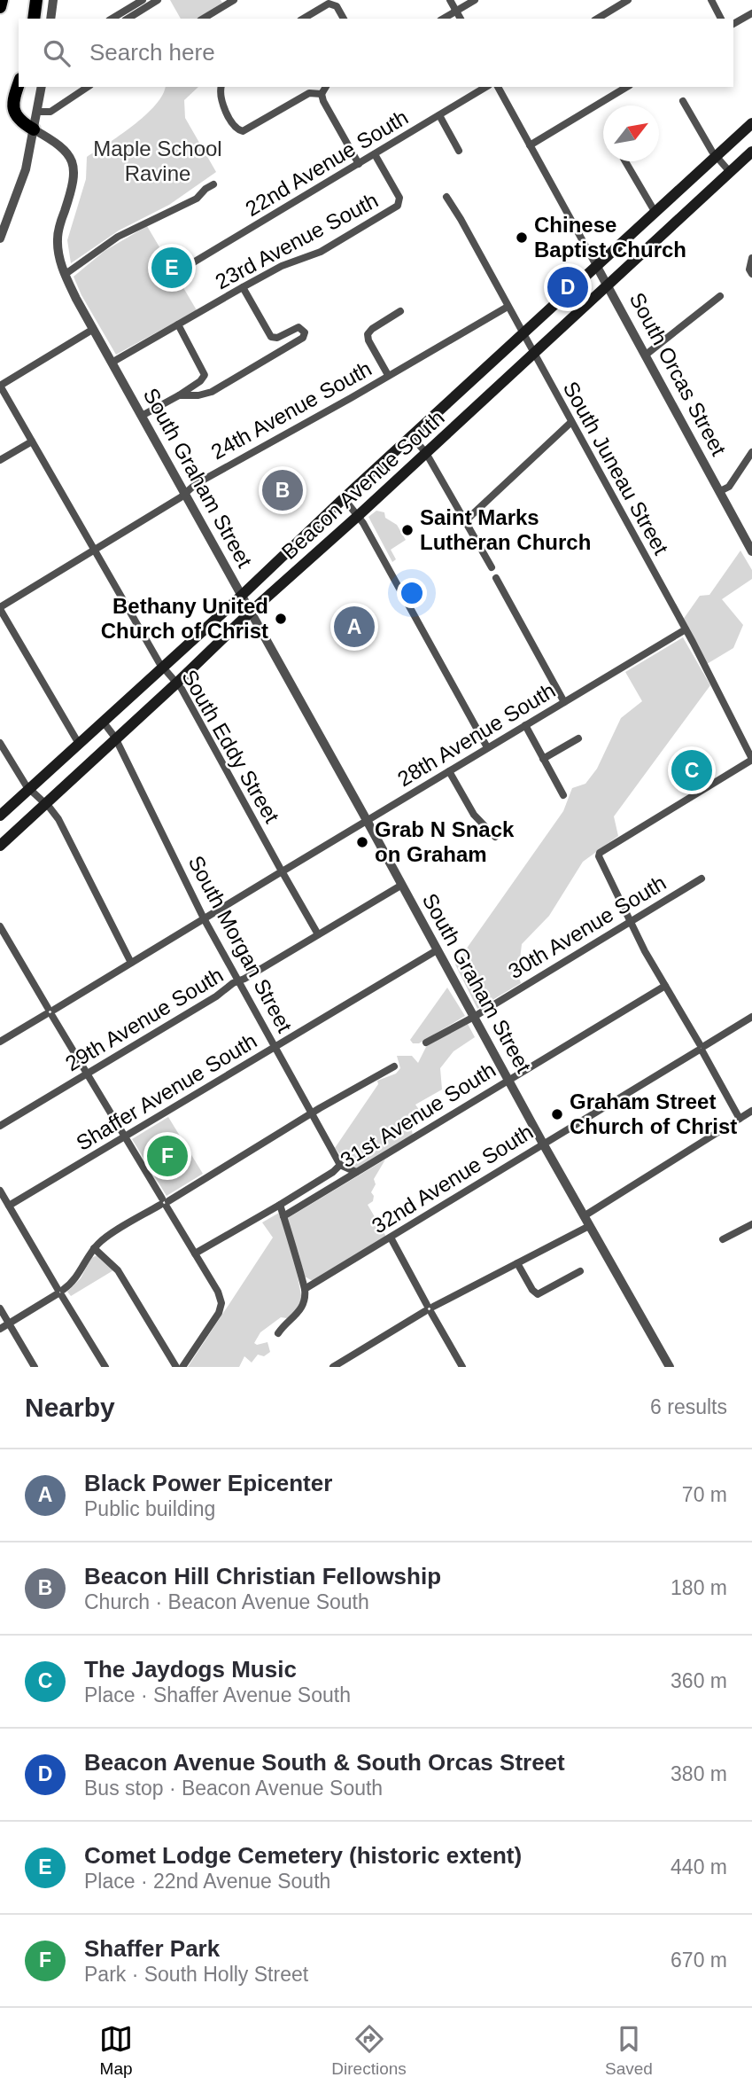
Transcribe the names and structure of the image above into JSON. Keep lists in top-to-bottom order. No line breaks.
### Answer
{"streets":{"main road":["Beacon Avenue South"],"street":["22nd Avenue South","23rd Avenue South","South Orcas Street","24th Avenue South","South Juneau Street","South Graham Street","28th Avenue South","South Eddy Street","30th Avenue South","South Morgan Street","29th Avenue South","Shaffer Avenue South","31st Avenue South","32nd Avenue South"]},"crossings":[["22nd Avenue South","23rd Avenue South"],["23rd Avenue South","South Graham Street"],["South Orcas Street","Beacon Avenue South"],["24th Avenue South","South Juneau Street"],["24th Avenue South","South Graham Street"],["24th Avenue South","South Eddy Street"],["South Juneau Street","Beacon Avenue South"],["South Juneau Street","28th Avenue South"],["South Graham Street","Beacon Avenue South"],["South Graham Street","28th Avenue South"],["South Graham Street","30th Avenue South"],["South Graham Street","29th Avenue South"],["South Graham Street","Shaffer Avenue South"],["South Graham Street","31st Avenue South"],["South Graham Street","32nd Avenue South"],["Beacon Avenue South","South Eddy Street"],["Beacon Avenue South","South Morgan Street"],["28th Avenue South","South Eddy Street"],["28th Avenue South","South Morgan Street"],["South Eddy Street","29th Avenue South"],["South Morgan Street","29th Avenue South"],["South Morgan Street","Shaffer Avenue South"],["South Morgan Street","31st Avenue South"]],"parks":["Maple School Ravine"],"places":["Chinese Baptist Church","Saint Marks Lutheran Church","Bethany United Church of Christ","Grab N Snack on Graham","Graham Street Church of Christ"],"north":"top right","page":{"search":"Search here","pins":["E","D","B","A","C","F"],"heading":["Nearby","6 results"],"list":[{"mark":"A","name":"Black Power Epicenter","note":"Public building","value":"70 m"},{"mark":"B","name":"Beacon Hill Christian Fellowship","note":"Church · Beacon Avenue South","value":"180 m"},{"mark":"C","name":"The Jaydogs Music","note":"Place · Shaffer Avenue South","value":"360 m"},{"mark":"D","name":"Beacon Avenue South & South Orcas Street","note":"Bus stop · Beacon Avenue South","value":"380 m"},{"mark":"E","name":"Comet Lodge Cemetery (historic extent)","note":"Place · 22nd Avenue South","value":"440 m"},{"mark":"F","name":"Shaffer Park","note":"Park · South Holly Street","value":"670 m"}],"nav":["Map","Directions","Saved"]}}
